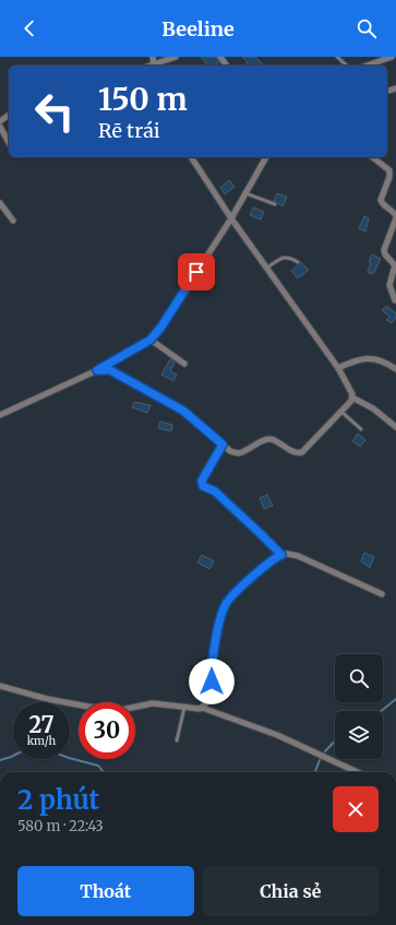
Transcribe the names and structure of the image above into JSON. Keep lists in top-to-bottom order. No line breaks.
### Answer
{"page":{"header":"Beeline","turn":["150 m","Rẽ trái"],"speed":"27 km/h","limit":"30","heading":["2 phút","580 m · 22:43"],"buttons":["Thoát","Chia sẻ"]}}
